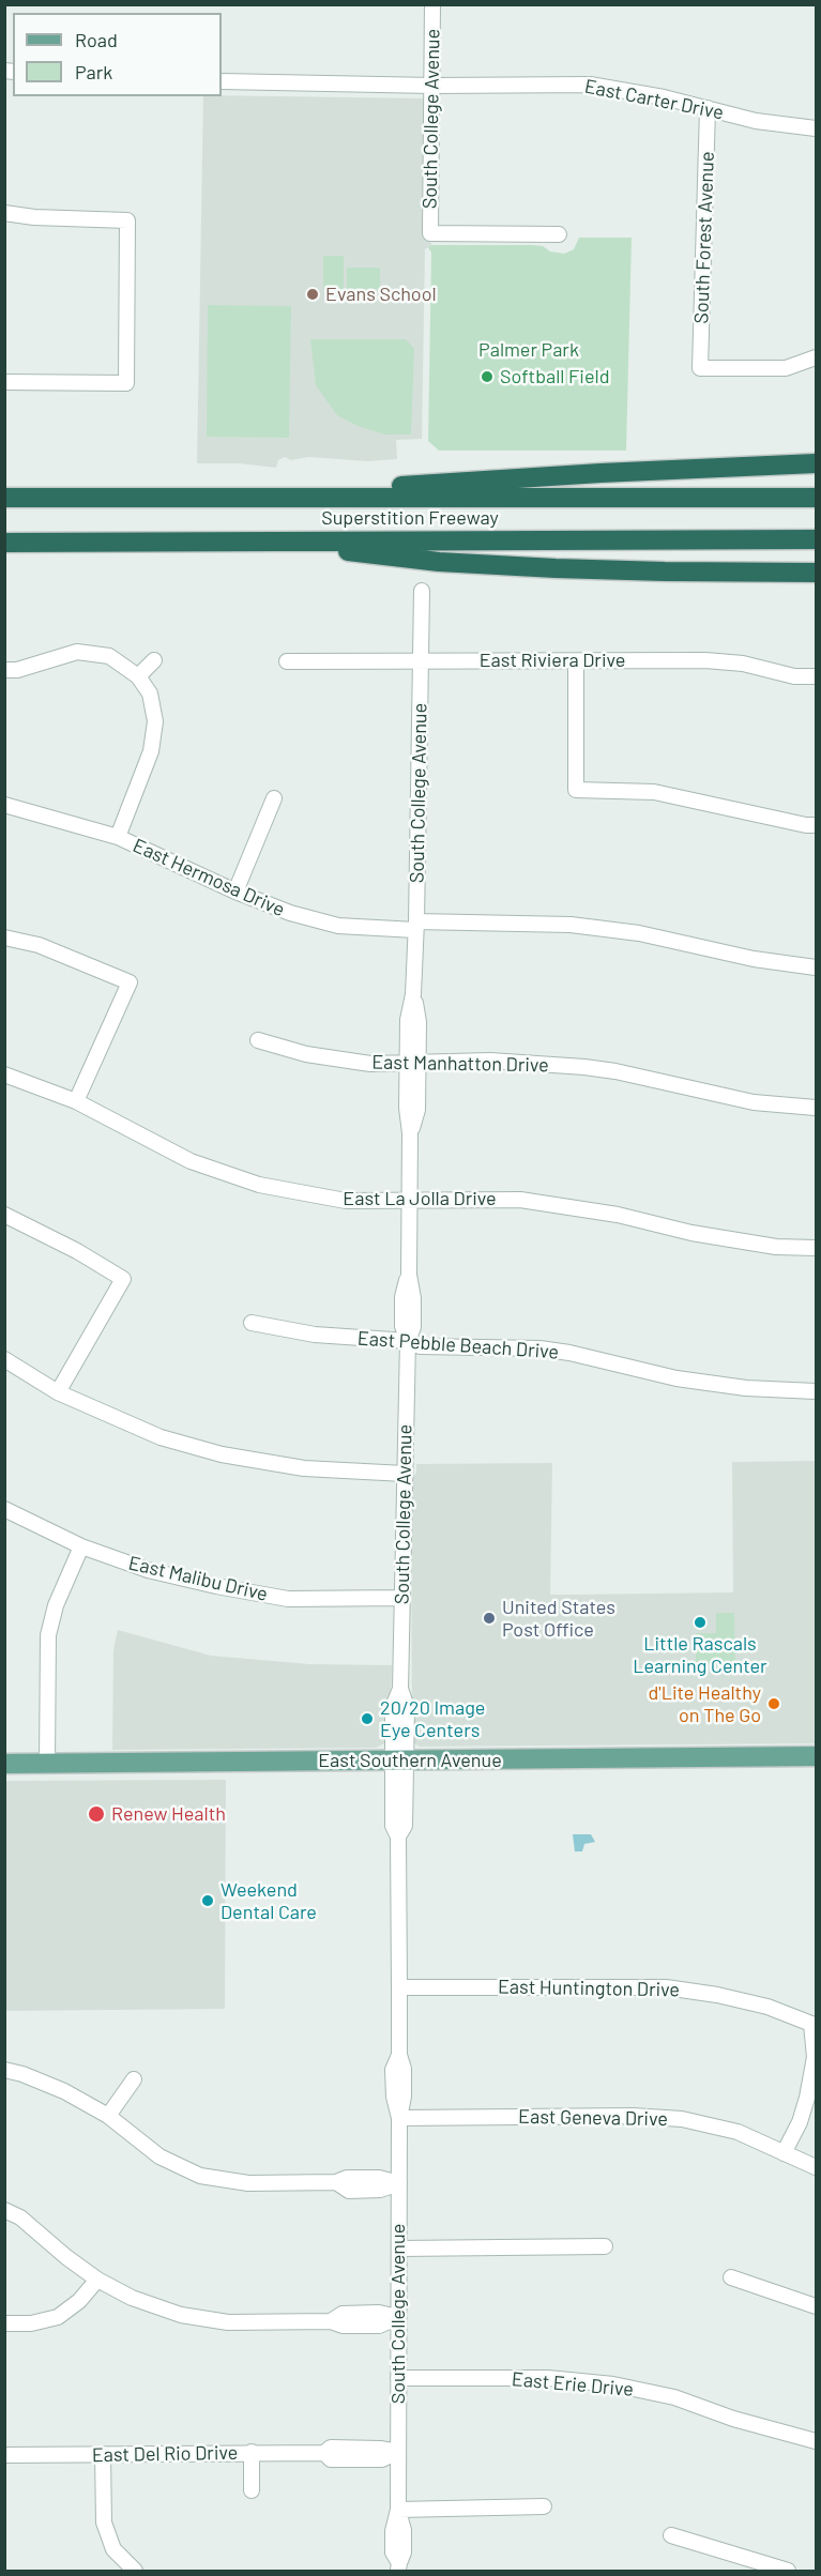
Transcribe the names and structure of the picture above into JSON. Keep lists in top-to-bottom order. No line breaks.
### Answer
{"streets":{"highway":["Superstition Freeway"],"main road":["East Southern Avenue"],"street":["East Carter Drive","South College Avenue","South Forest Avenue","East Riviera Drive","East Hermosa Drive","East Manhatton Drive","East La Jolla Drive","East Pebble Beach Drive","East Malibu Drive","East Huntington Drive","East Geneva Drive","East Erie Drive","East Del Rio Drive"]},"crossings":[["East Carter Drive","South College Avenue"],["East Carter Drive","South Forest Avenue"],["South College Avenue","East Riviera Drive"],["South College Avenue","East Hermosa Drive"],["South College Avenue","East Manhatton Drive"],["South College Avenue","East La Jolla Drive"],["South College Avenue","East Pebble Beach Drive"],["South College Avenue","East Malibu Drive"],["South College Avenue","East Southern Avenue"],["South College Avenue","East Huntington Drive"],["South College Avenue","East Geneva Drive"],["South College Avenue","East Erie Drive"],["South College Avenue","East Del Rio Drive"],["East Huntington Drive","East Geneva Drive"]],"parks":["Palmer Park"],"places":["Evans School","Softball Field","United States Post Office","Little Rascals Learning Center","d'Lite Healthy on The Go","20/20 Image Eye Centers","Renew Health","Weekend Dental Care"],"legend":["Road","Park"]}
